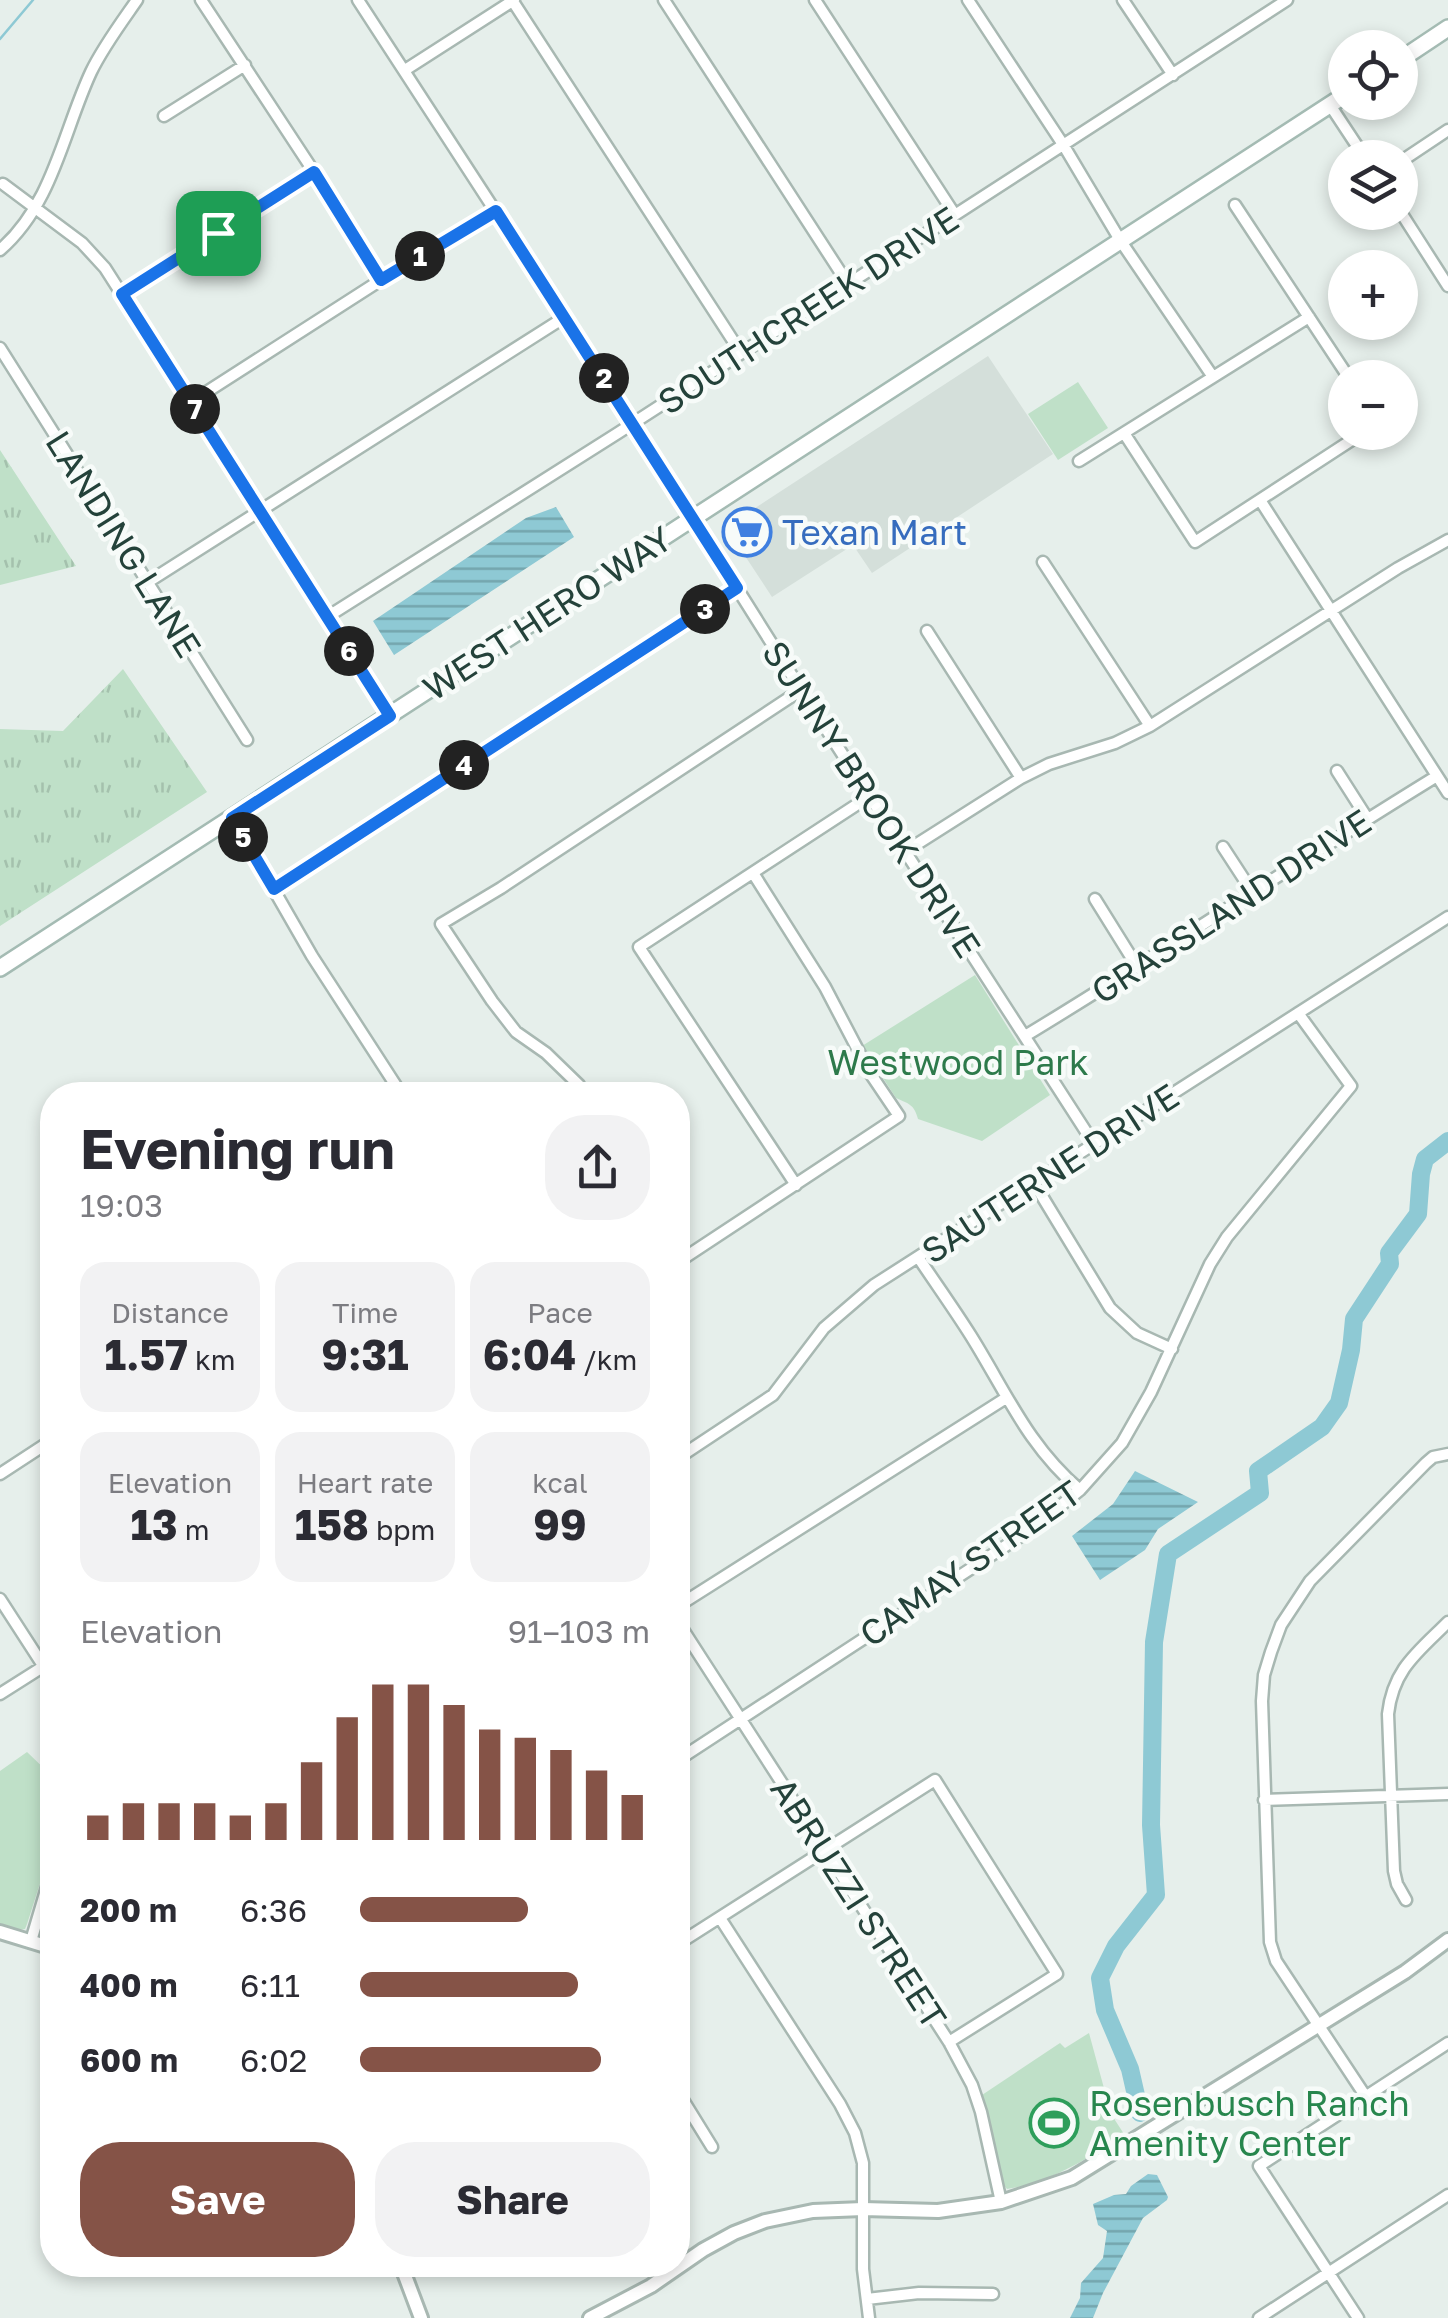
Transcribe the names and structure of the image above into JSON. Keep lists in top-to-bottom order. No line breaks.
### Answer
{"streets":{"main road":["WEST HERO WAY"],"street":["SOUTHCREEK DRIVE","LANDING LANE","SUNNY BROOK DRIVE","GRASSLAND DRIVE","SAUTERNE DRIVE","CAMAY STREET","ABRUZZI STREET"]},"crossings":[["SOUTHCREEK DRIVE","SUNNY BROOK DRIVE"],["WEST HERO WAY","SUNNY BROOK DRIVE"],["SUNNY BROOK DRIVE","GRASSLAND DRIVE"],["SUNNY BROOK DRIVE","SAUTERNE DRIVE"],["SAUTERNE DRIVE","CAMAY STREET"],["CAMAY STREET","ABRUZZI STREET"]],"parks":["Westwood Park"],"places":{"supermarket":["Texan Mart"],"sports":["Rosenbusch Ranch Amenity Center"]},"page":{"map_buttons":["+","−"],"pins":["1","2","7","3","6","4","5"],"heading":["Evening run","19:03"],"stats":[["Distance","1.57 km"],["Time","9:31"],["Pace","6:04 /km"],["Elevation","13 m"],["Heart rate","158 bpm"],["kcal","99"]],"chart":["Elevation","91–103 m"],"list":[{"name":"200 m","note":"6:36"},{"name":"400 m","note":"6:11"},{"name":"600 m","note":"6:02"}],"buttons":["Save","Share"]}}
